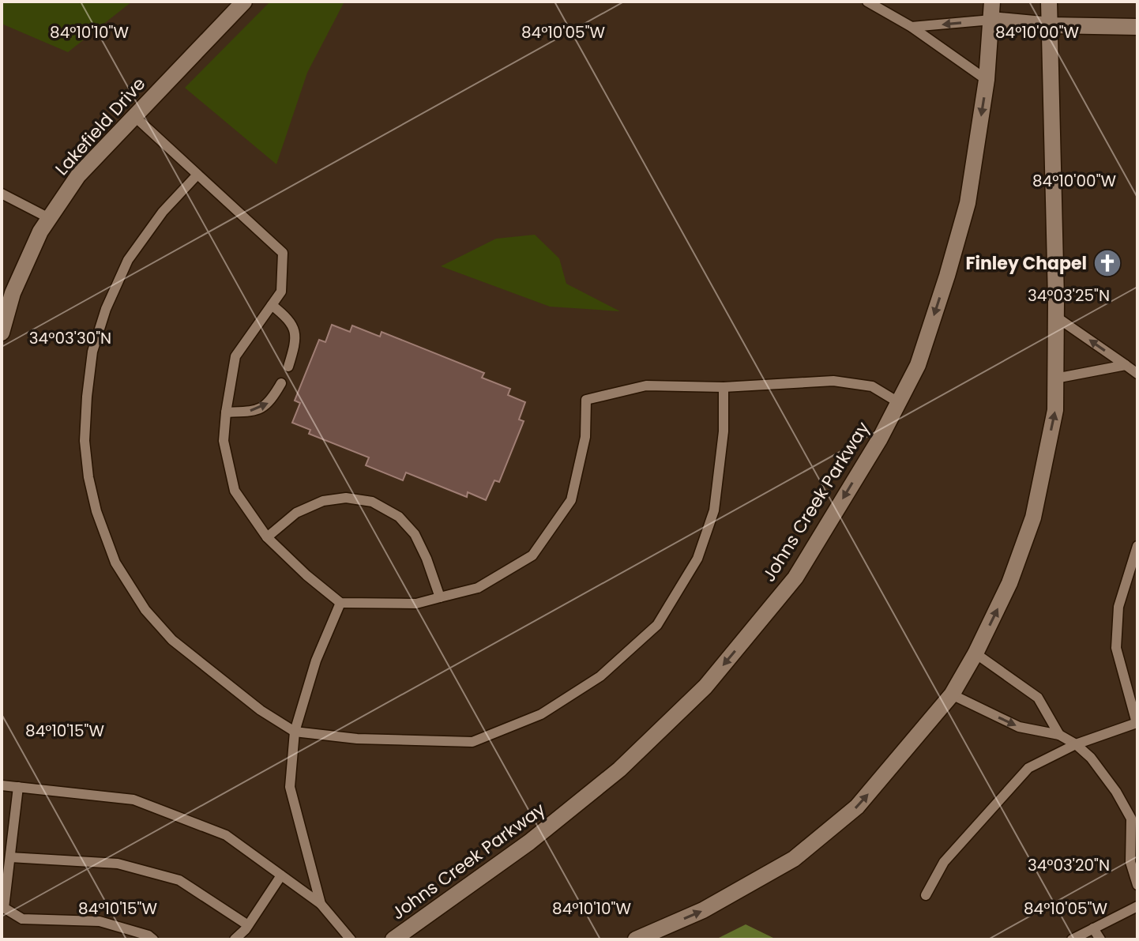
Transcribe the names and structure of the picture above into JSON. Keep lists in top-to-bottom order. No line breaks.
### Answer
{"streets":{"street":["Lakefield Drive","Johns Creek Parkway"]},"one_way":["Johns Creek Parkway"],"places":{"church":["Finley Chapel"]},"coordinates":["84°10'10\"W","84°10'05\"W","84°10'00\"W","34°03'25\"N","34°03'30\"N","84°10'15\"W","34°03'20\"N"]}
